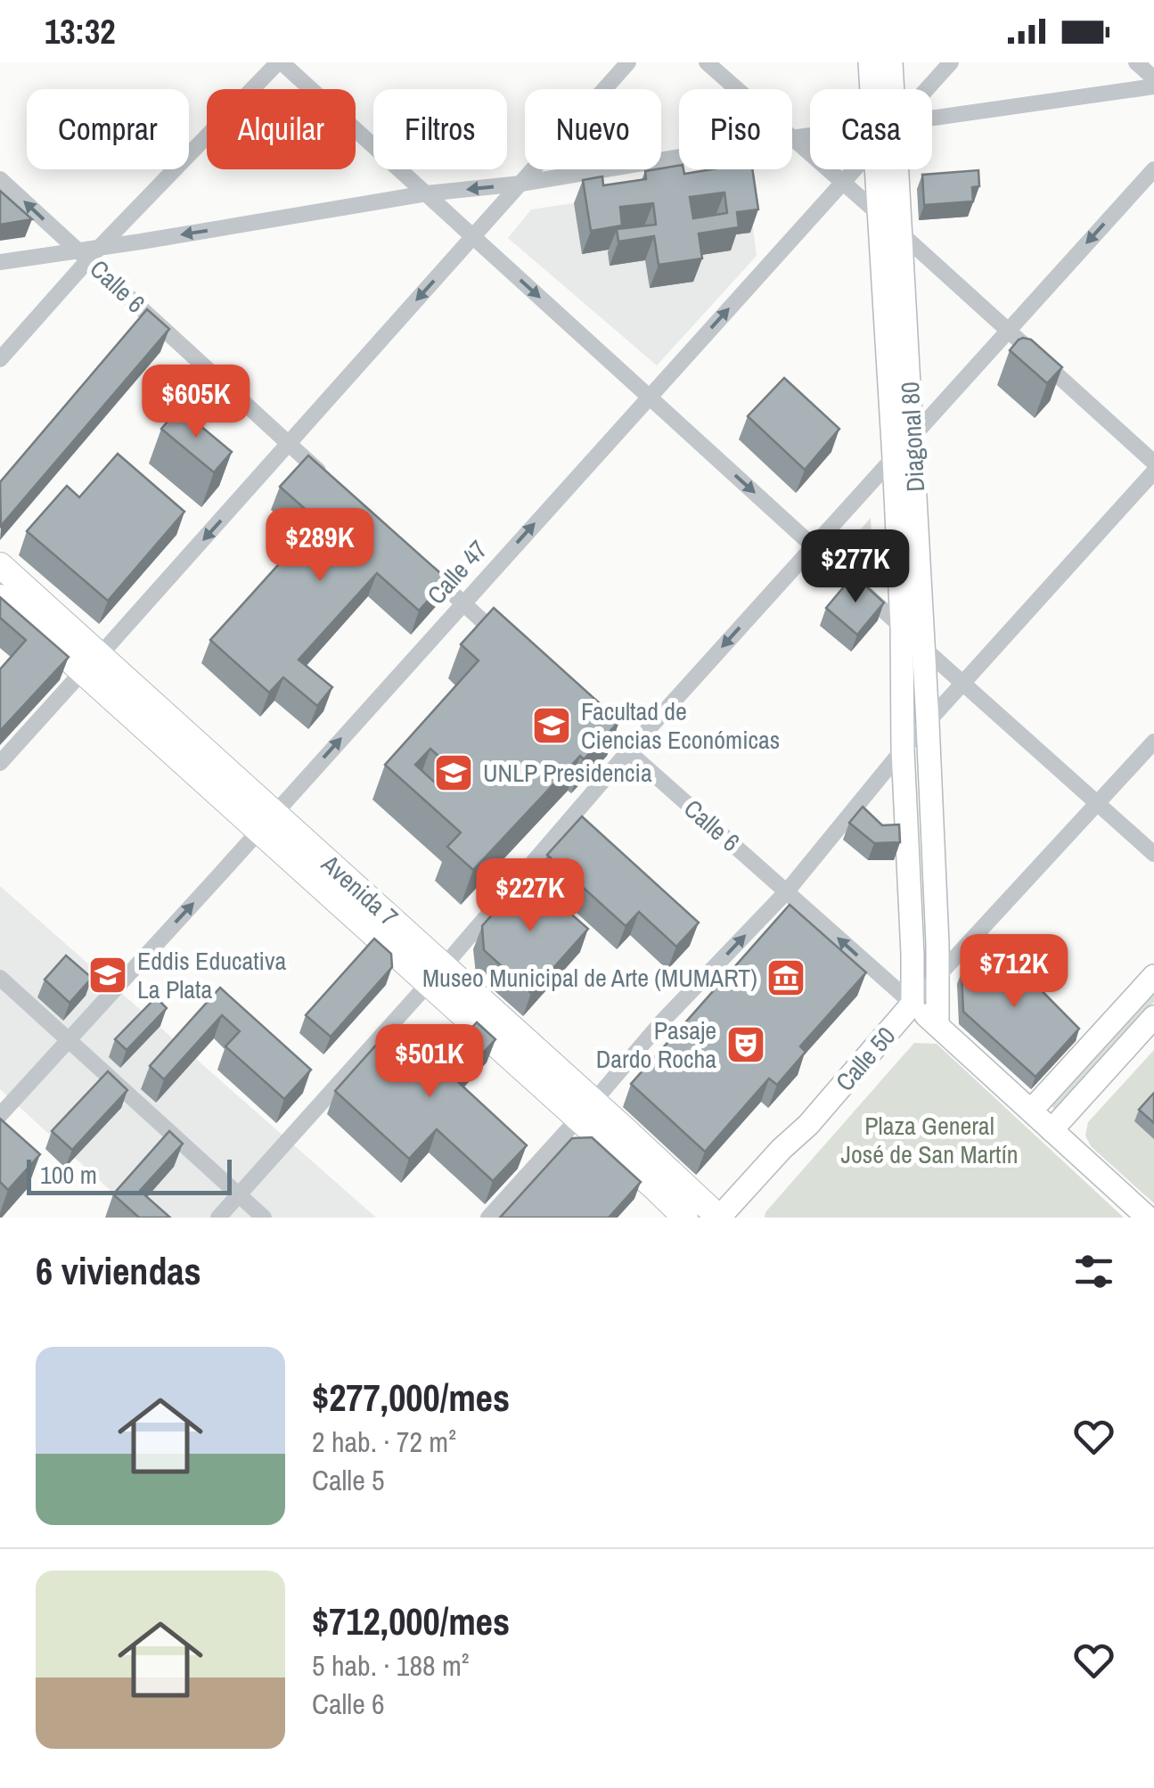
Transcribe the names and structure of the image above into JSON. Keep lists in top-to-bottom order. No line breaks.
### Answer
{"streets":{"main road":["Calle 6","Diagonal 80","Avenida 7","Calle 50"],"street":["Calle 47"]},"crossings":[["Calle 6","Diagonal 80"],["Calle 6","Calle 50"],["Diagonal 80","Calle 50"],["Calle 47","Avenida 7"],["Avenida 7","Calle 50"]],"one_way":["Calle 47"],"parks":["Plaza General José de San Martín"],"places":{"school or university":["Facultad de Ciencias Económicas","UNLP Presidencia","Eddis Educativa La Plata"],"museum":["Museo Municipal de Arte (MUMART)"],"theatre":["Pasaje Dardo Rocha"]},"scale_bar":"100 m","page":{"status":"13:32","chip":["Comprar","Alquilar","Filtros","Nuevo","Piso","Casa"],"price":["$605K","$289K","$277K","$227K","$712K","$501K"],"scale":"100 m","heading":"6 viviendas","list":[{"name":"$277,000/mes","note":"2 hab. · 72 m² · Calle 5"},{"name":"$712,000/mes","note":"5 hab. · 188 m² · Calle 6"}]}}
